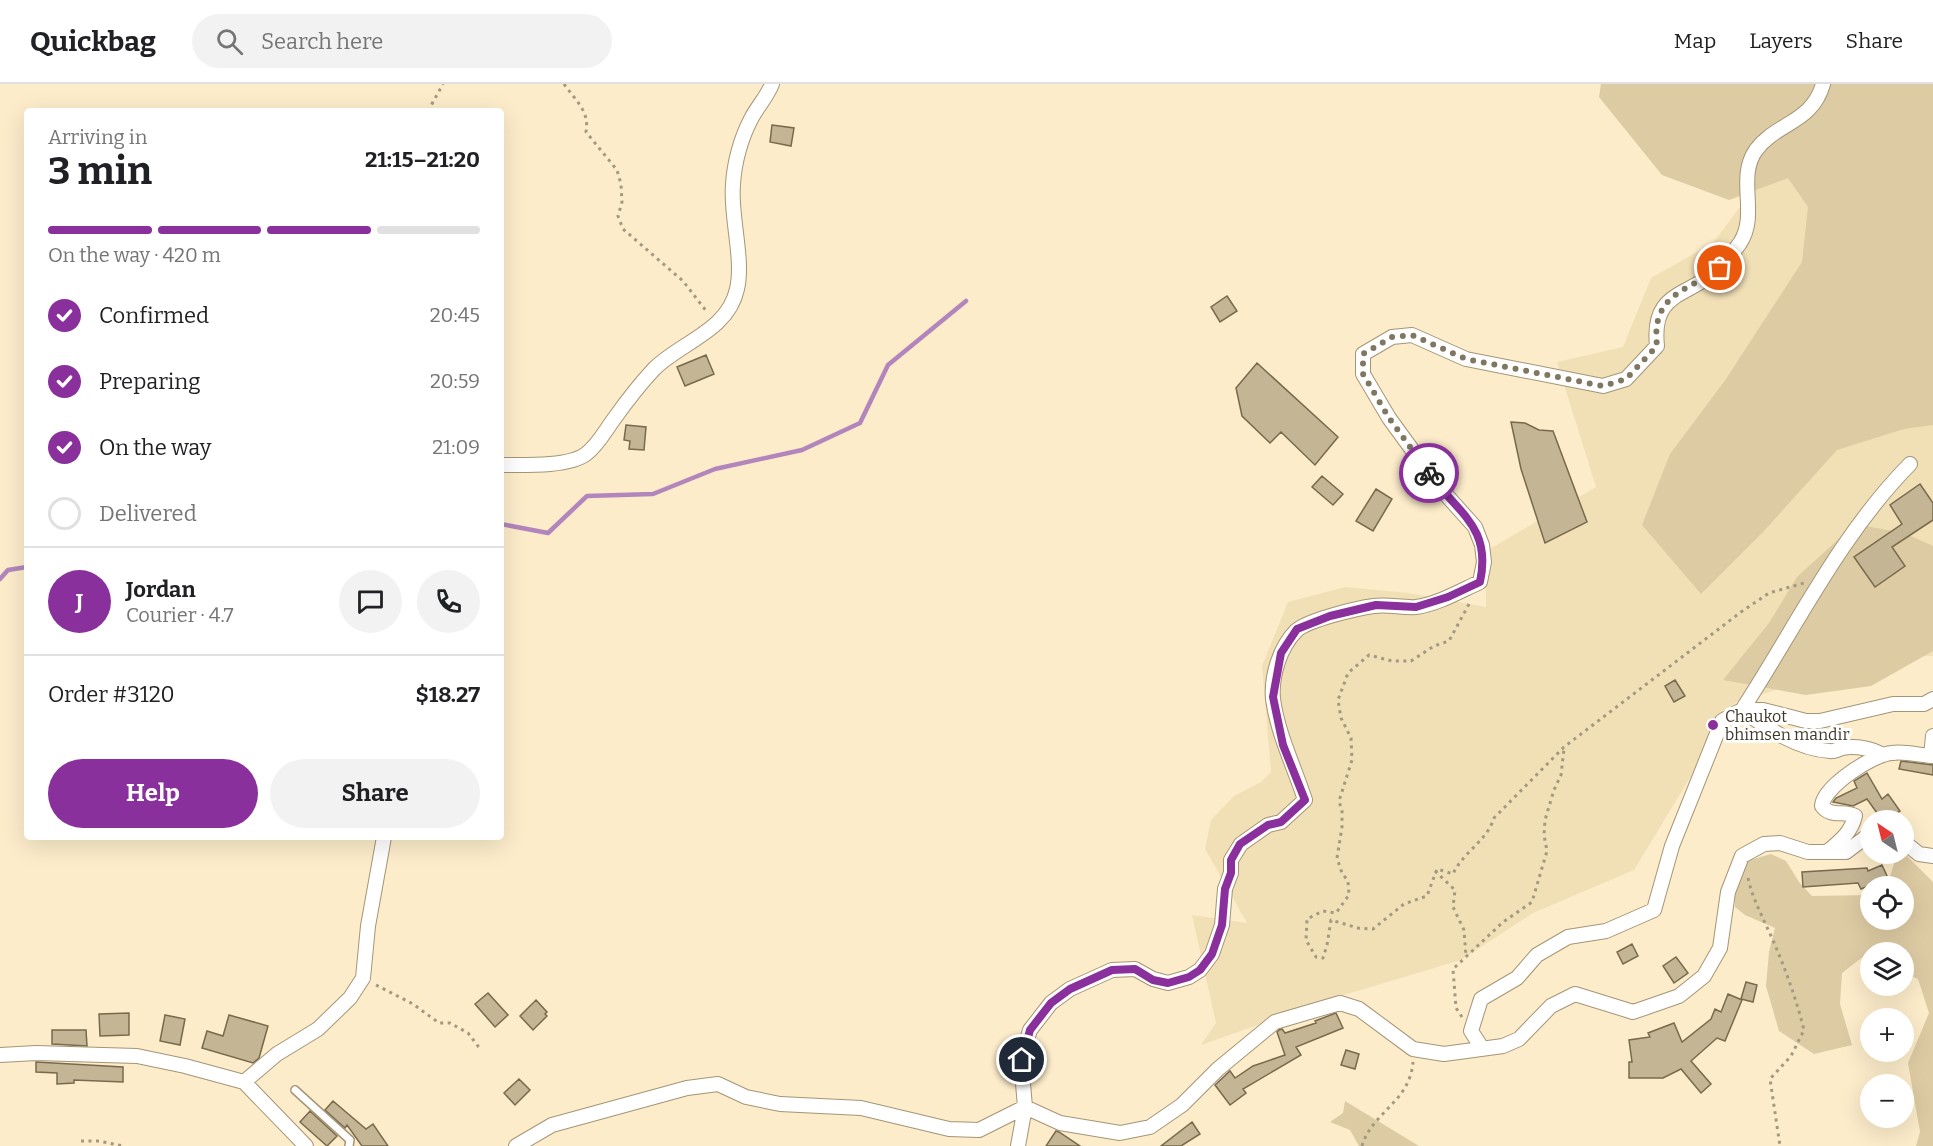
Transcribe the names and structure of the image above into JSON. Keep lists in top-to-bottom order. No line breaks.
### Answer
{"places":["Chaukot bhimsen mandir"],"north":"top left","page":{"header":"Quickbag","search":"Search here","nav":["Map","Layers","Share"],"heading":["3 min","Arriving in","21:15–21:20"],"panel":["Jordan","Courier · 4.7","Order #3120","$18.27"],"bar":"On the way · 420 m","list":[["Confirmed","20:45"],["Preparing","20:59"],["On the way","21:09"],"Delivered"],"round":"J","buttons":["Help","Share"],"map_buttons":["+","−"]}}
